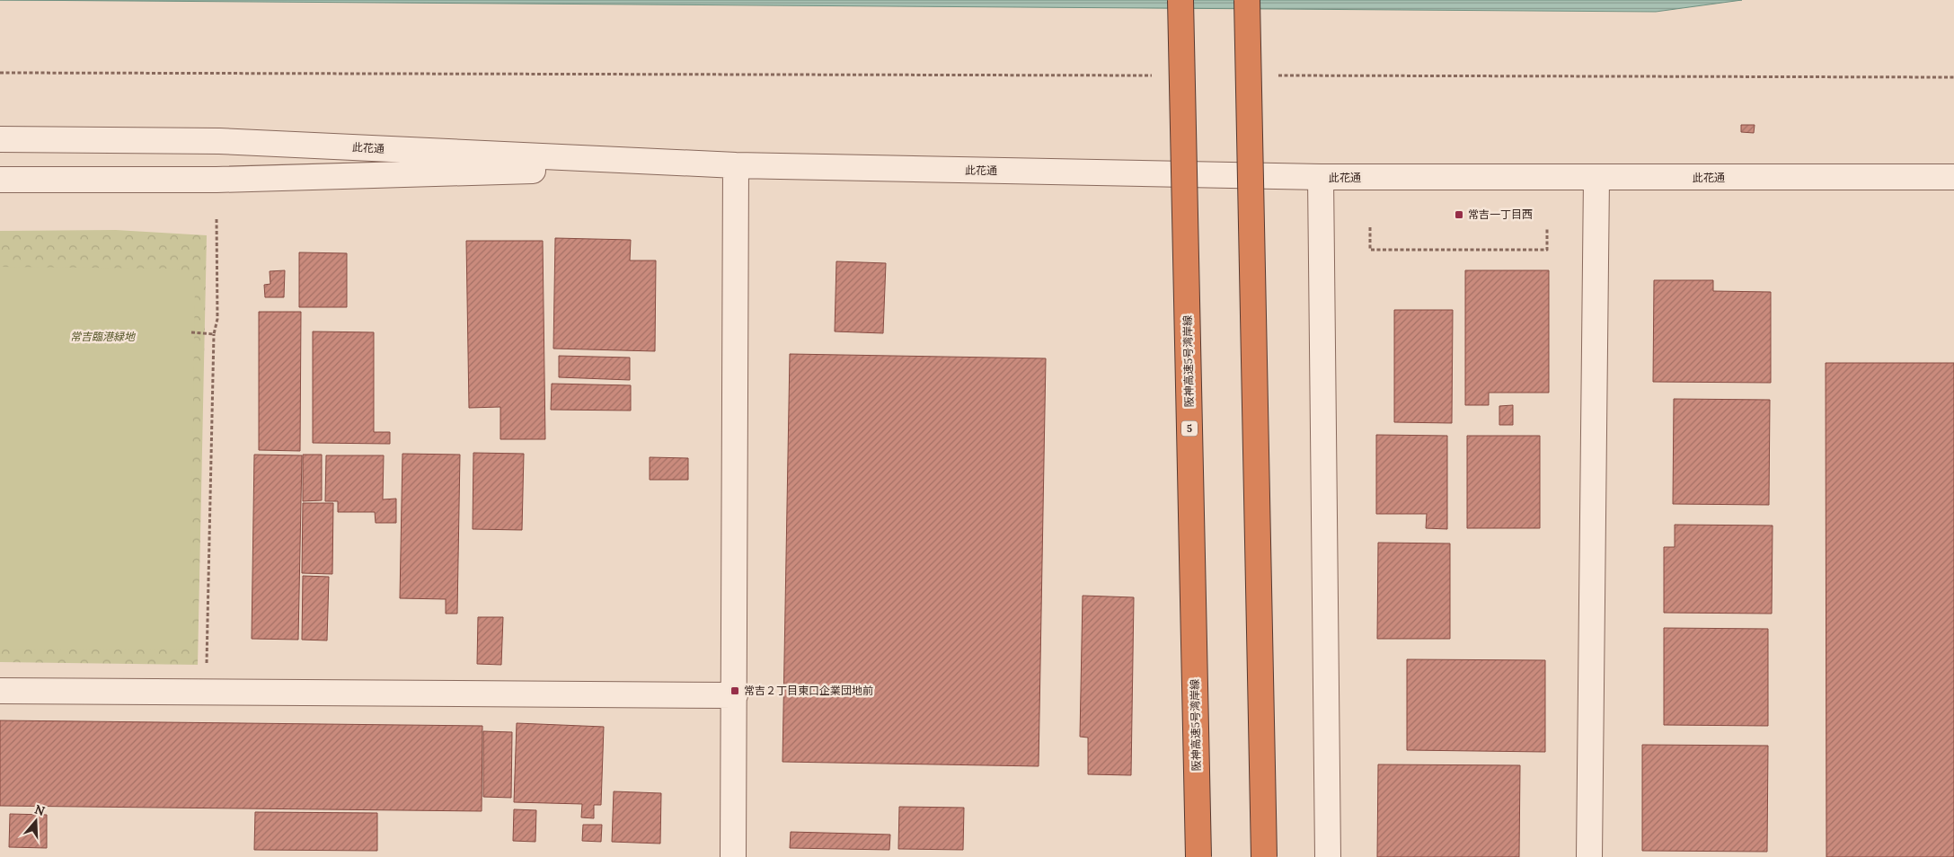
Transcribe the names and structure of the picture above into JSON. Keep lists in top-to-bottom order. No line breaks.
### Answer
{"streets":{"highway":["阪神高速5号湾岸線","5"],"street":["此花通"]},"parks":["常吉臨港緑地"],"places":{"transit":["常吉一丁目西","常吉２丁目東口企業団地前"]},"north":"top"}
